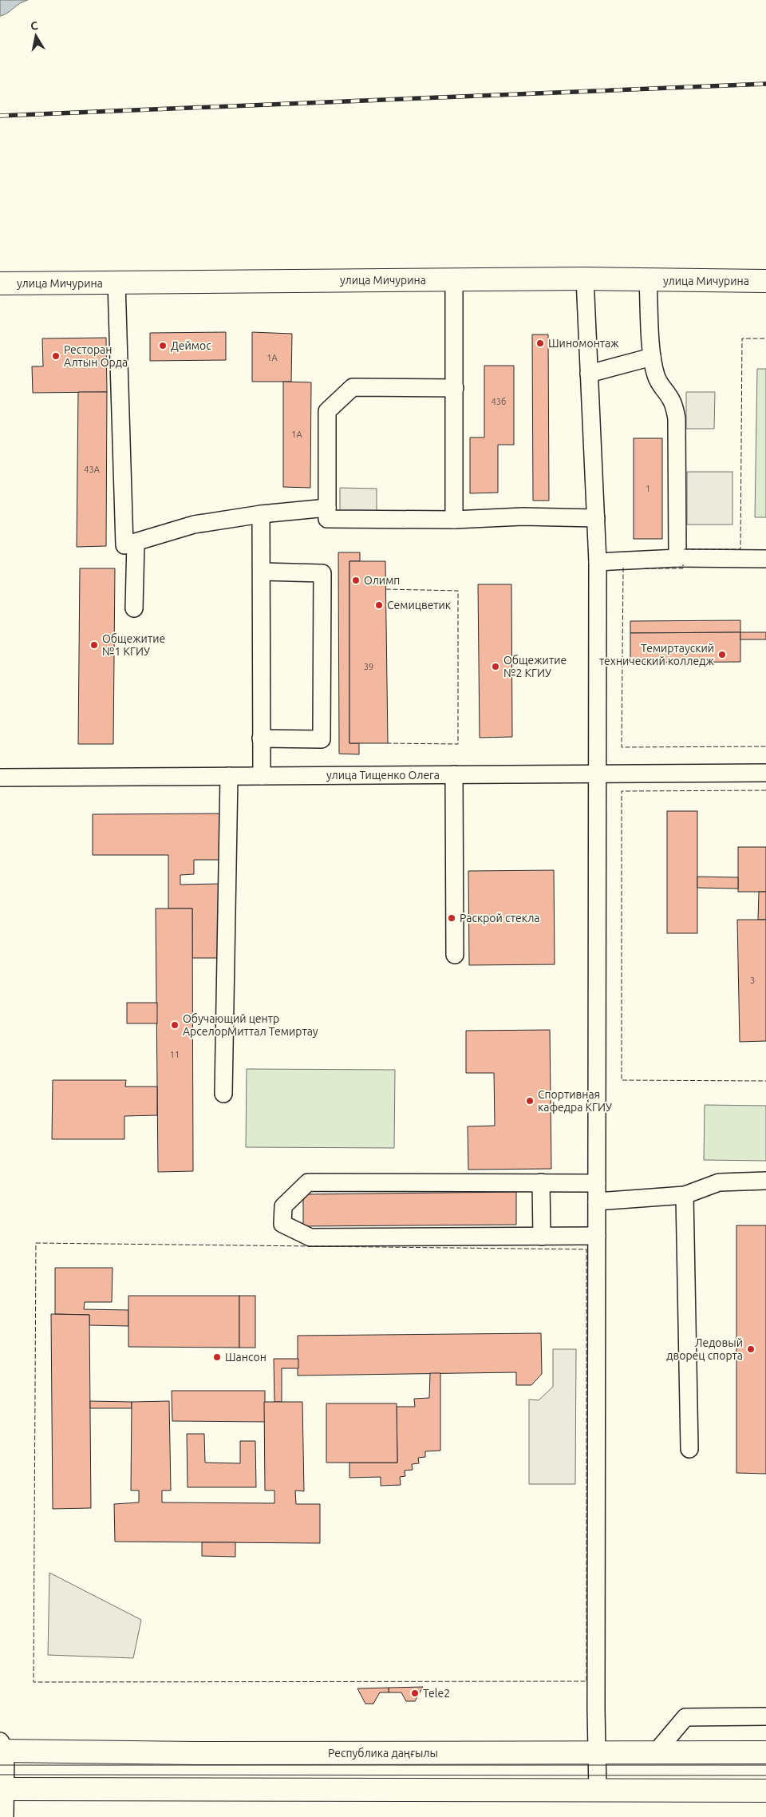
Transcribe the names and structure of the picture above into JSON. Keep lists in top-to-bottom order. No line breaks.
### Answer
{"streets":{"main road":["улица Мичурина","Республика даңғылы"],"street":["улица Тищенко Олега"]},"places":["Шиномонтаж","Деймос","Ресторан Алтын Орда","Олимп","Семицветик","Общежитие №1 КГИУ","Темиртауский технический колледж","Общежитие №2 КГИУ","Раскрой стекла","Обучающий центр АрселорМиттал Темиртау","Спортивная кафедра КГИУ","Ледовый дворец спорта","Шансон","Tele2"],"house_numbers":["1А","43б","1А","43А","1","39","3","11"],"north":"top"}
